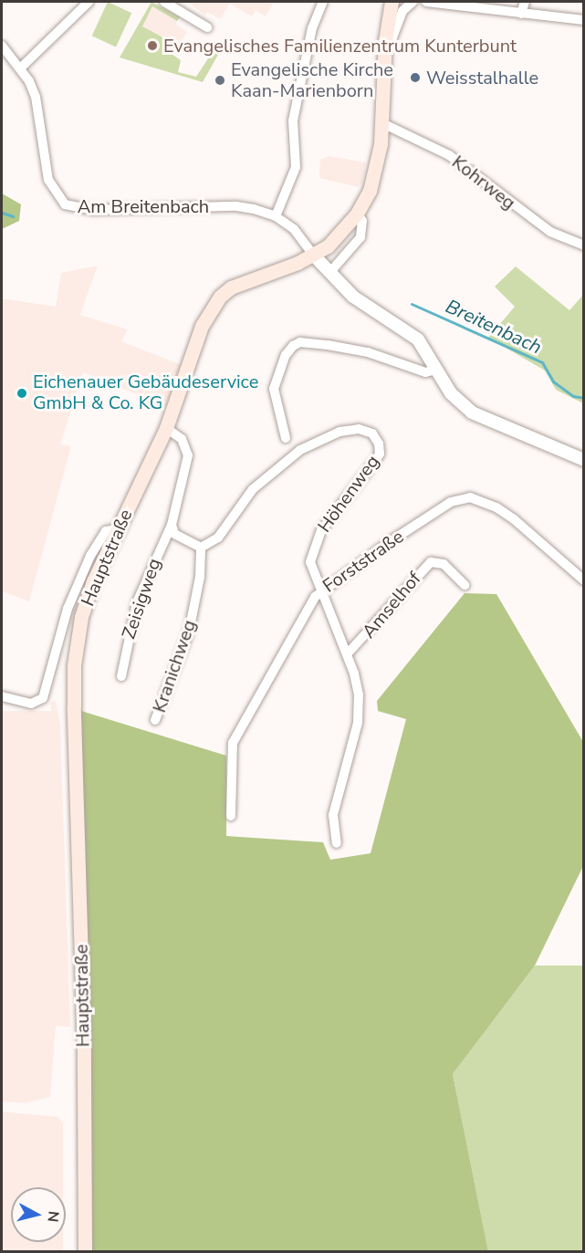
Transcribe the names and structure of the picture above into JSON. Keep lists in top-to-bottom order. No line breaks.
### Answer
{"streets":{"main road":["Hauptstraße"],"street":["Kohrweg","Am Breitenbach","Höhenweg","Forststraße","Zeisigweg","Amselhof","Kranichweg"]},"crossings":[["Kohrweg","Hauptstraße"],["Am Breitenbach","Hauptstraße"],["Höhenweg","Forststraße"],["Höhenweg","Amselhof"],["Höhenweg","Kranichweg"]],"water":["Breitenbach"],"places":["Evangelisches Familienzentrum Kunterbunt","Weisstalhalle","Evangelische Kirche Kaan-Marienborn","Eichenauer Gebäudeservice GmbH & Co. KG"],"north":"right"}
